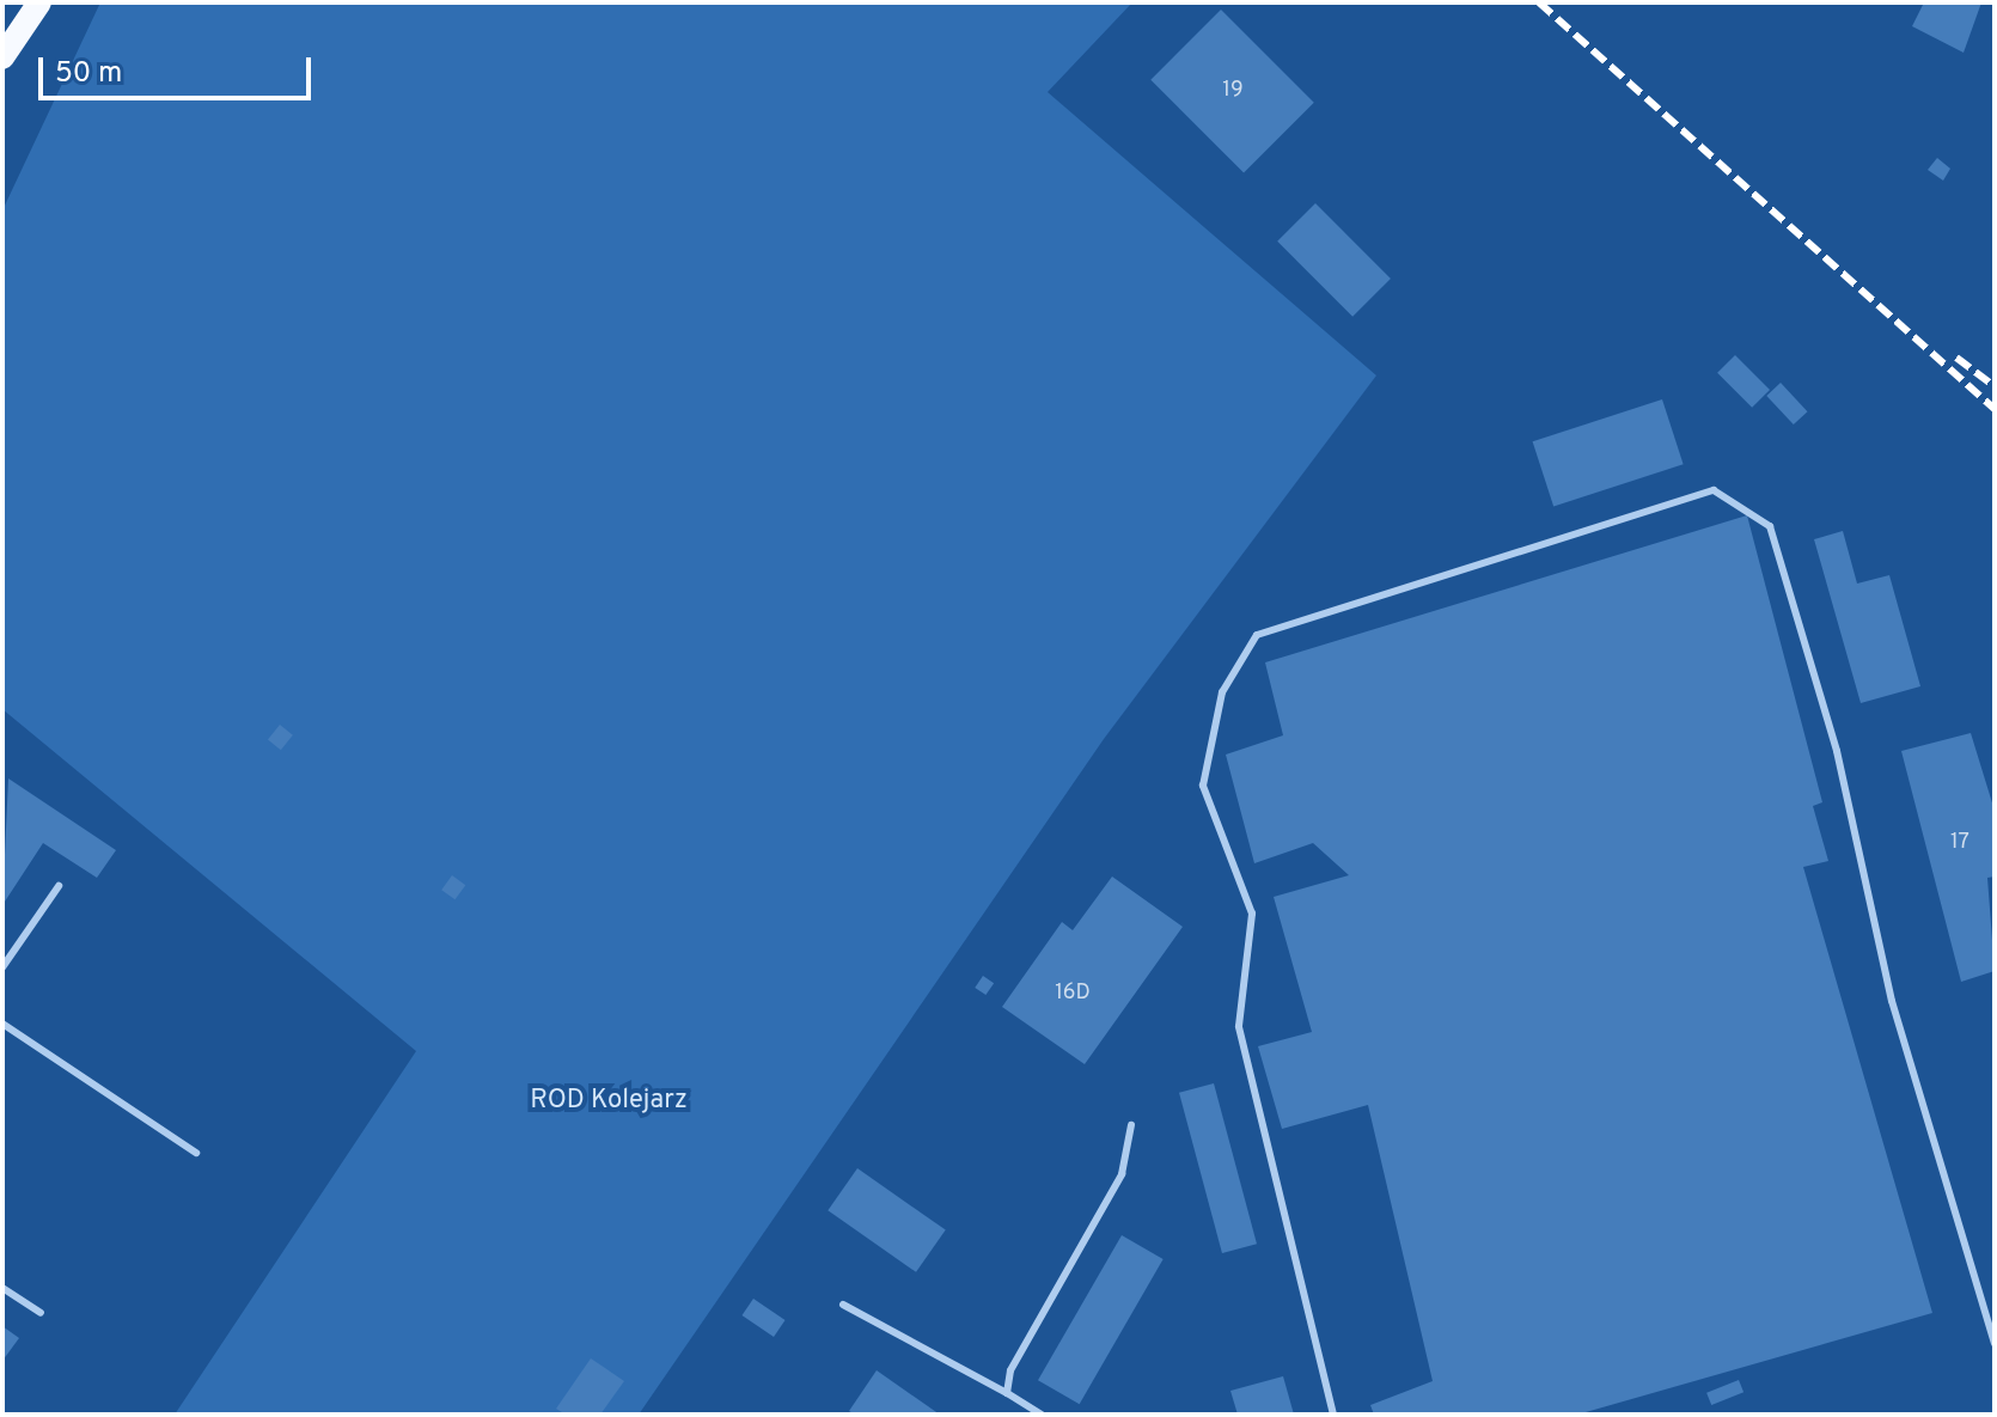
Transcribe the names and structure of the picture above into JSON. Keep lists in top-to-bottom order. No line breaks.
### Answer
{"parks":["ROD Kolejarz"],"house_numbers":["19","17","16D"],"scale_bar":"50 m"}
